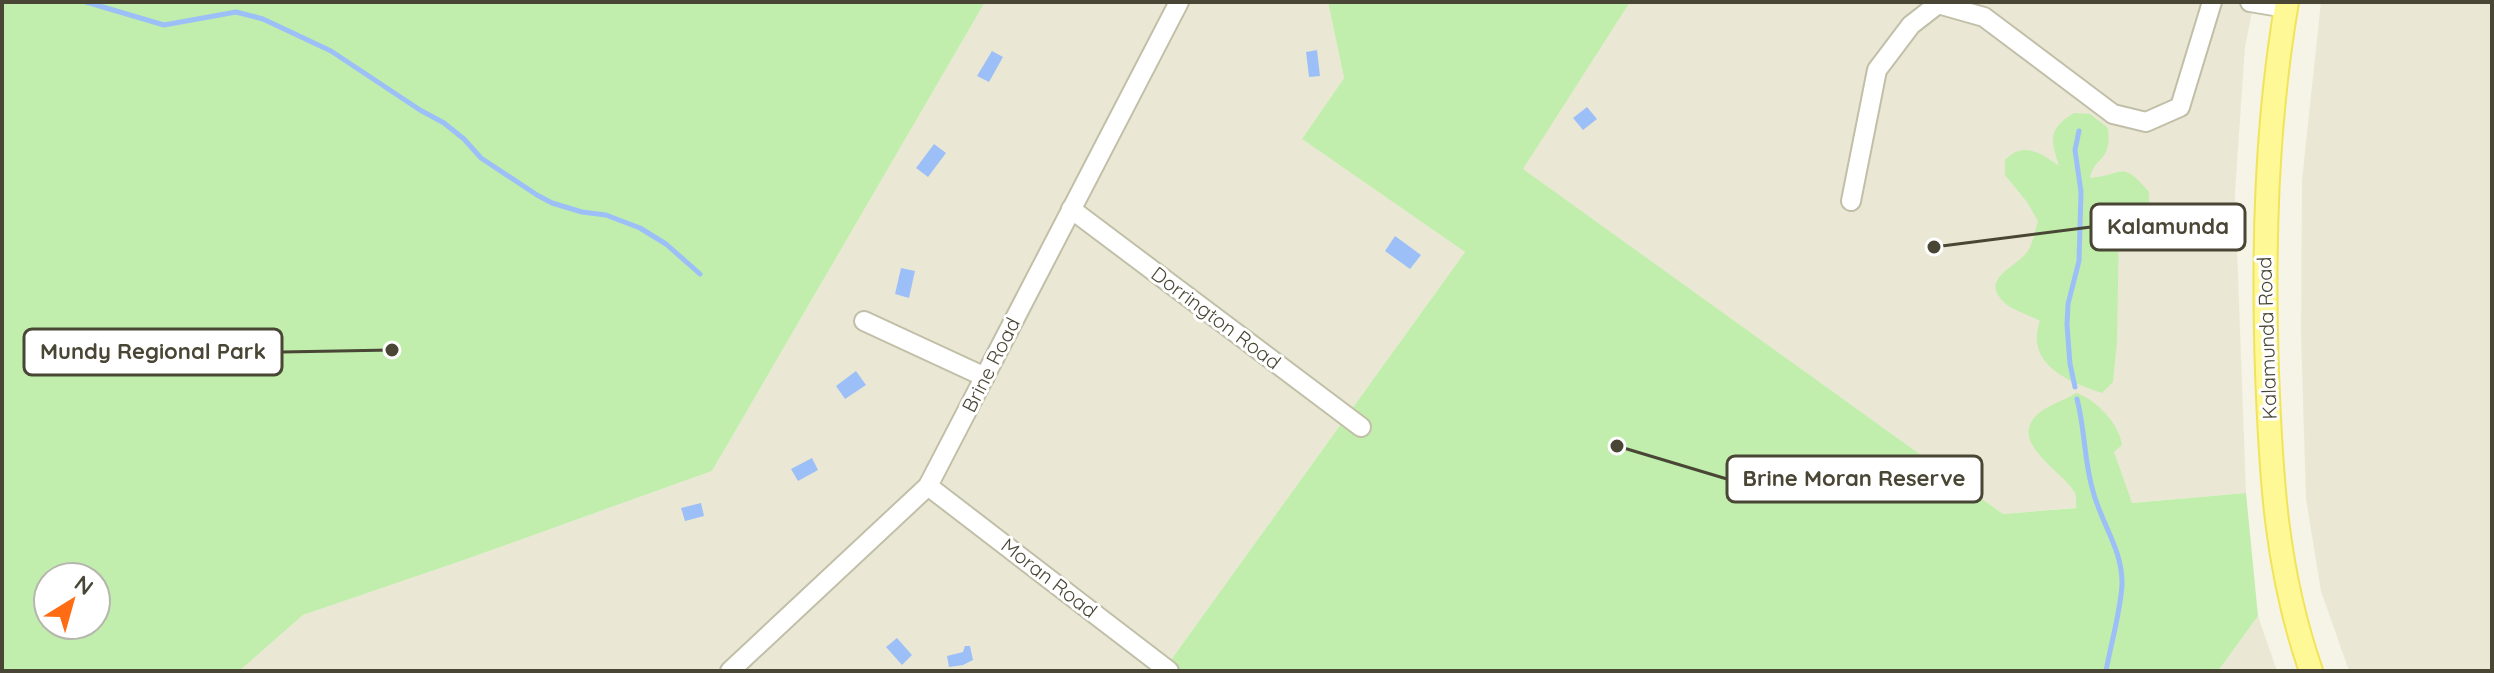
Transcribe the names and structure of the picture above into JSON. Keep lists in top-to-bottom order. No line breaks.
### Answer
{"streets":{"main road":["Kalamunda Road"],"street":["Dorrington Road","Brine Road","Moran Road"]},"crossings":[["Dorrington Road","Brine Road"],["Brine Road","Moran Road"]],"places":["Kalamunda","Mundy Regional Park","Brine Moran Reserve"],"north":"top right"}
